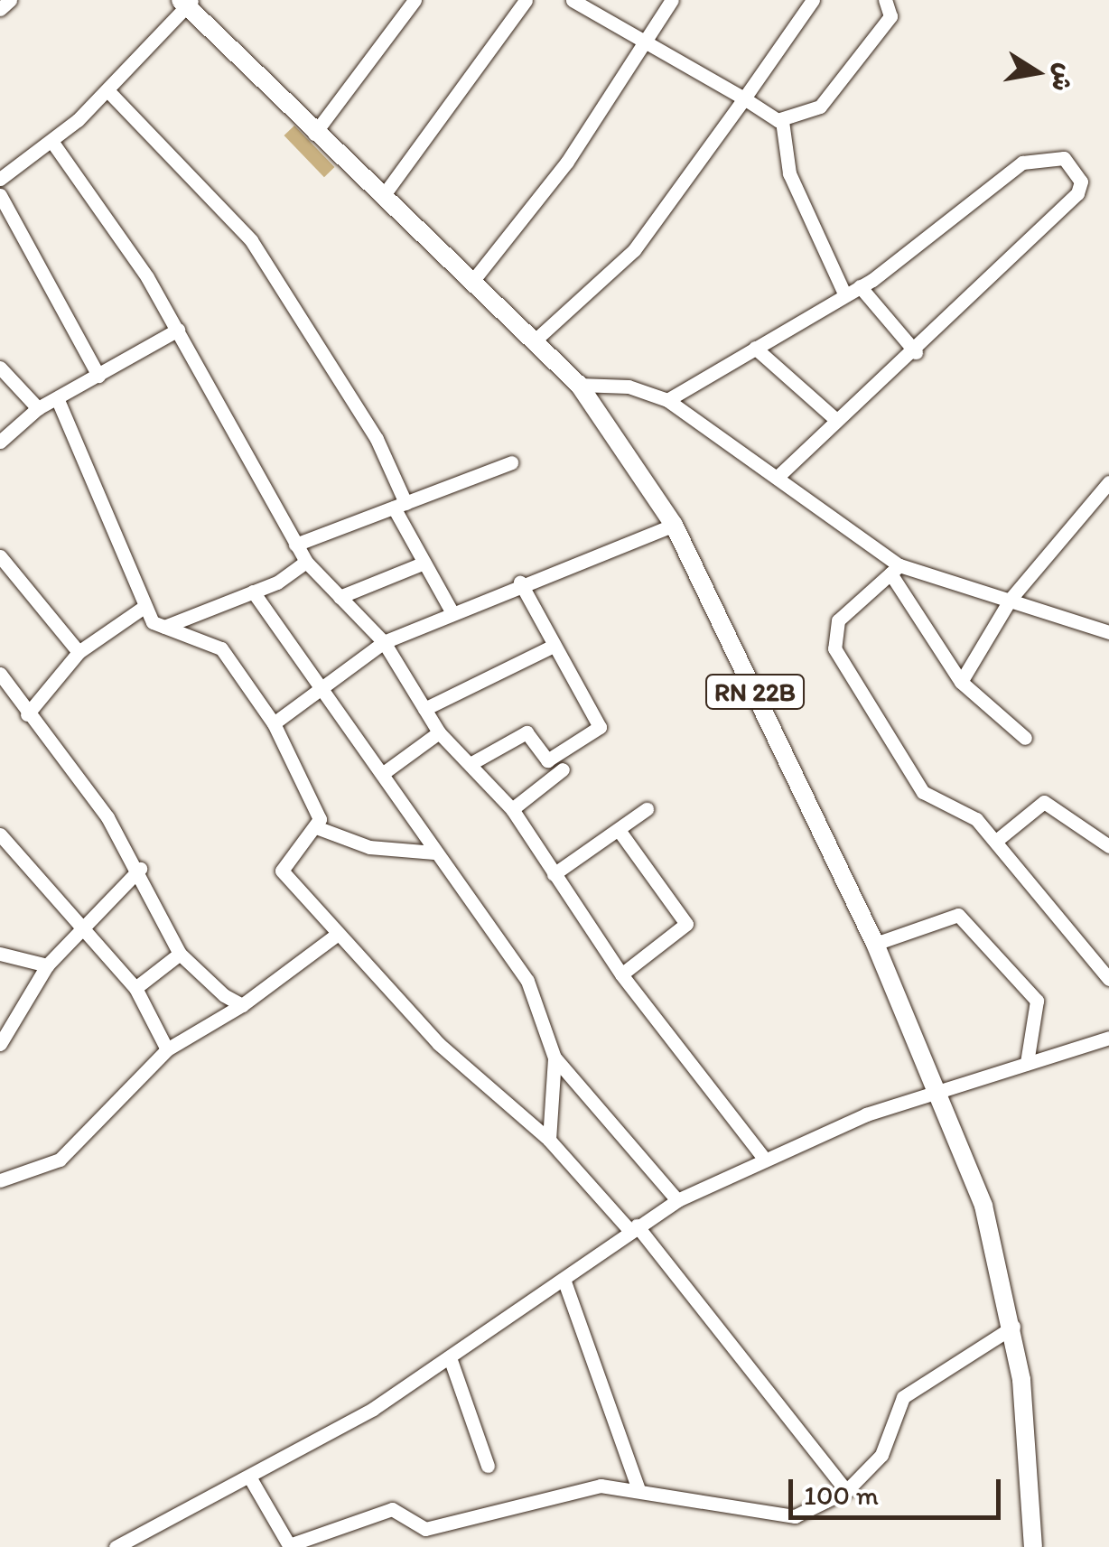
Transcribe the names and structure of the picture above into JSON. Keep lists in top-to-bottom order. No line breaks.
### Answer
{"streets":{"main road":["RN 22B"]},"scale_bar":"100 m","north":"right"}
